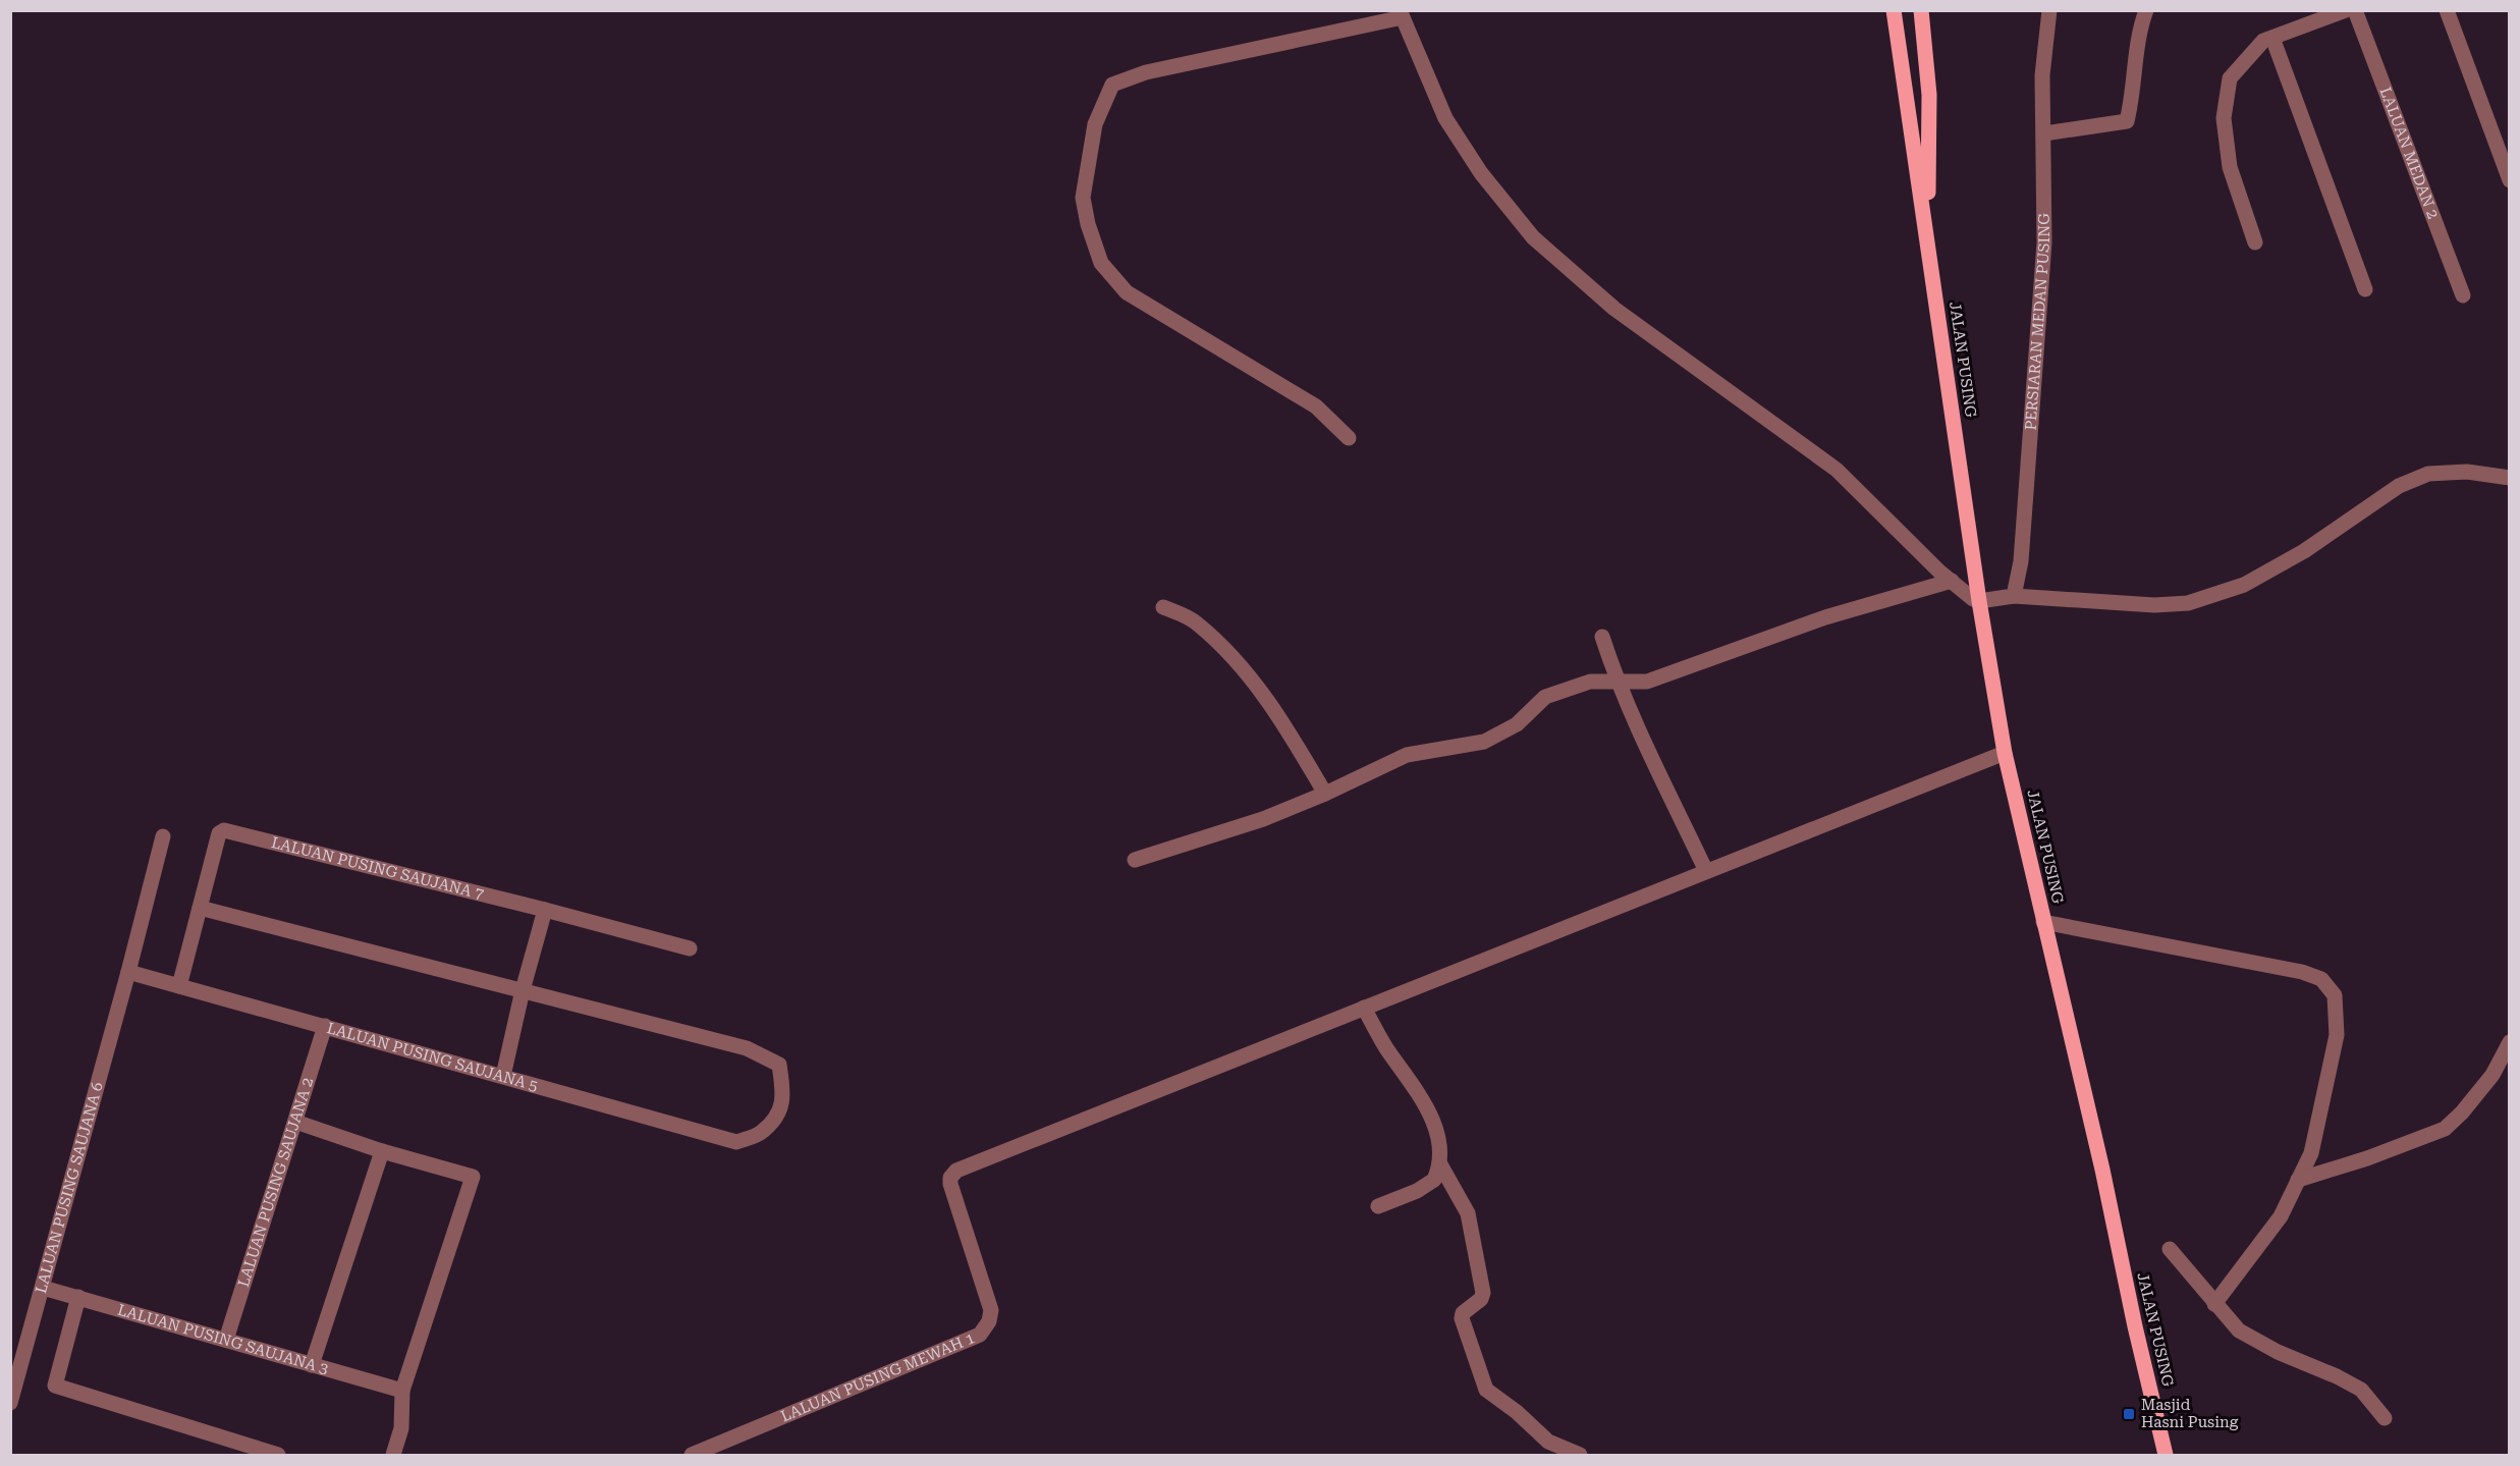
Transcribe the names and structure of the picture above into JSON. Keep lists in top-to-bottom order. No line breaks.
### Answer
{"streets":{"main road":["JALAN PUSING"],"street":["LALUAN MEDAN 2","PERSIARAN MEDAN PUSING","LALUAN PUSING SAUJANA 7","LALUAN PUSING SAUJANA 5","LALUAN PUSING SAUJANA 2","LALUAN PUSING SAUJANA 6","LALUAN PUSING SAUJANA 3","LALUAN PUSING MEWAH 1"]},"crossings":[["LALUAN PUSING SAUJANA 7","LALUAN PUSING SAUJANA 5"],["LALUAN PUSING SAUJANA 5","LALUAN PUSING SAUJANA 2"],["LALUAN PUSING SAUJANA 5","LALUAN PUSING SAUJANA 6"],["LALUAN PUSING SAUJANA 2","LALUAN PUSING SAUJANA 3"],["LALUAN PUSING SAUJANA 6","LALUAN PUSING SAUJANA 3"]],"places":{"transit":["Masjid Hasni Pusing"]}}
